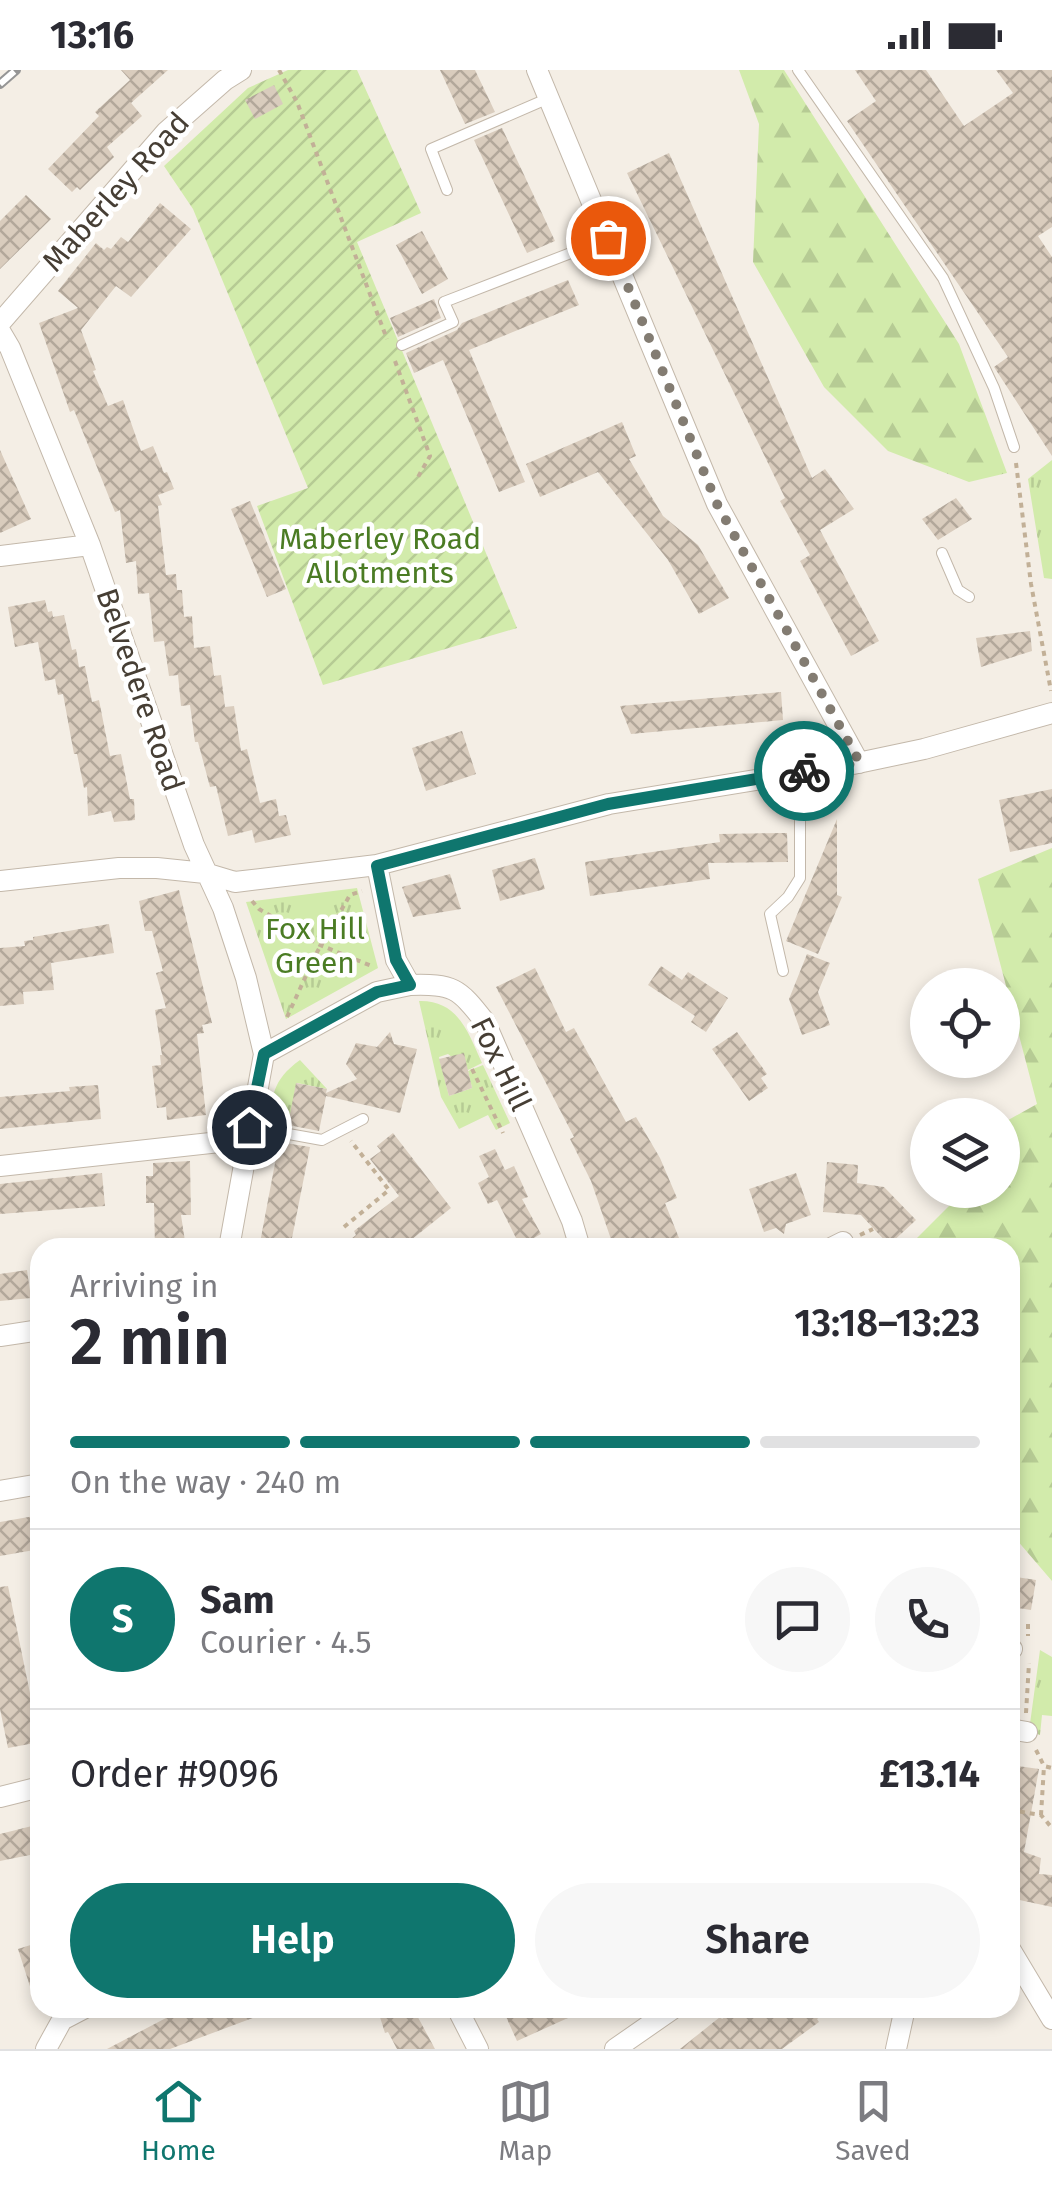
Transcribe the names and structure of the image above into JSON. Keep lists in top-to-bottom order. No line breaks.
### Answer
{"streets":{"street":["Maberley Road","Belvedere Road","Fox Hill"]},"parks":["Maberley Road Allotments","Fox Hill Green"],"page":{"status":"13:16","heading":["2 min","Arriving in","13:18–13:23"],"panel":["Sam","Courier · 4.5","Order #9096","£13.14"],"bar":"On the way · 240 m","round":"S","buttons":["Help","Share"],"tabs":["Home","Map","Saved"]}}
